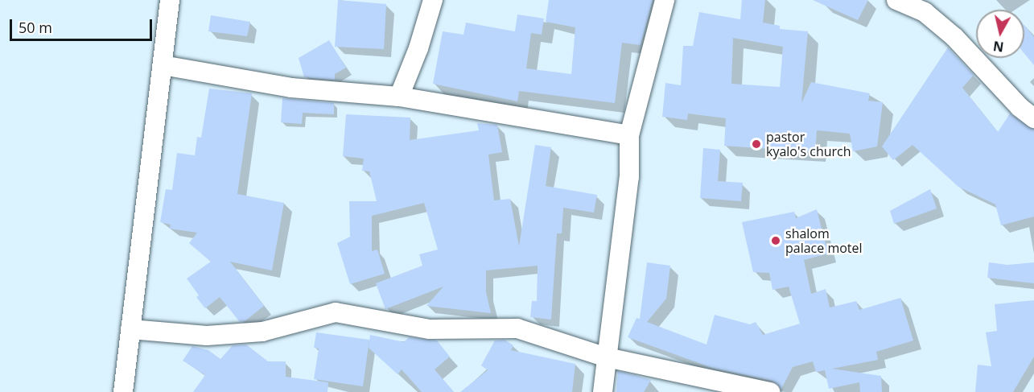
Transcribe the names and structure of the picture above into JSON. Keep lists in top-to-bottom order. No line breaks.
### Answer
{"places":["pastor kyalo's church","shalom palace motel"],"scale_bar":"50 m","north":"bottom"}
